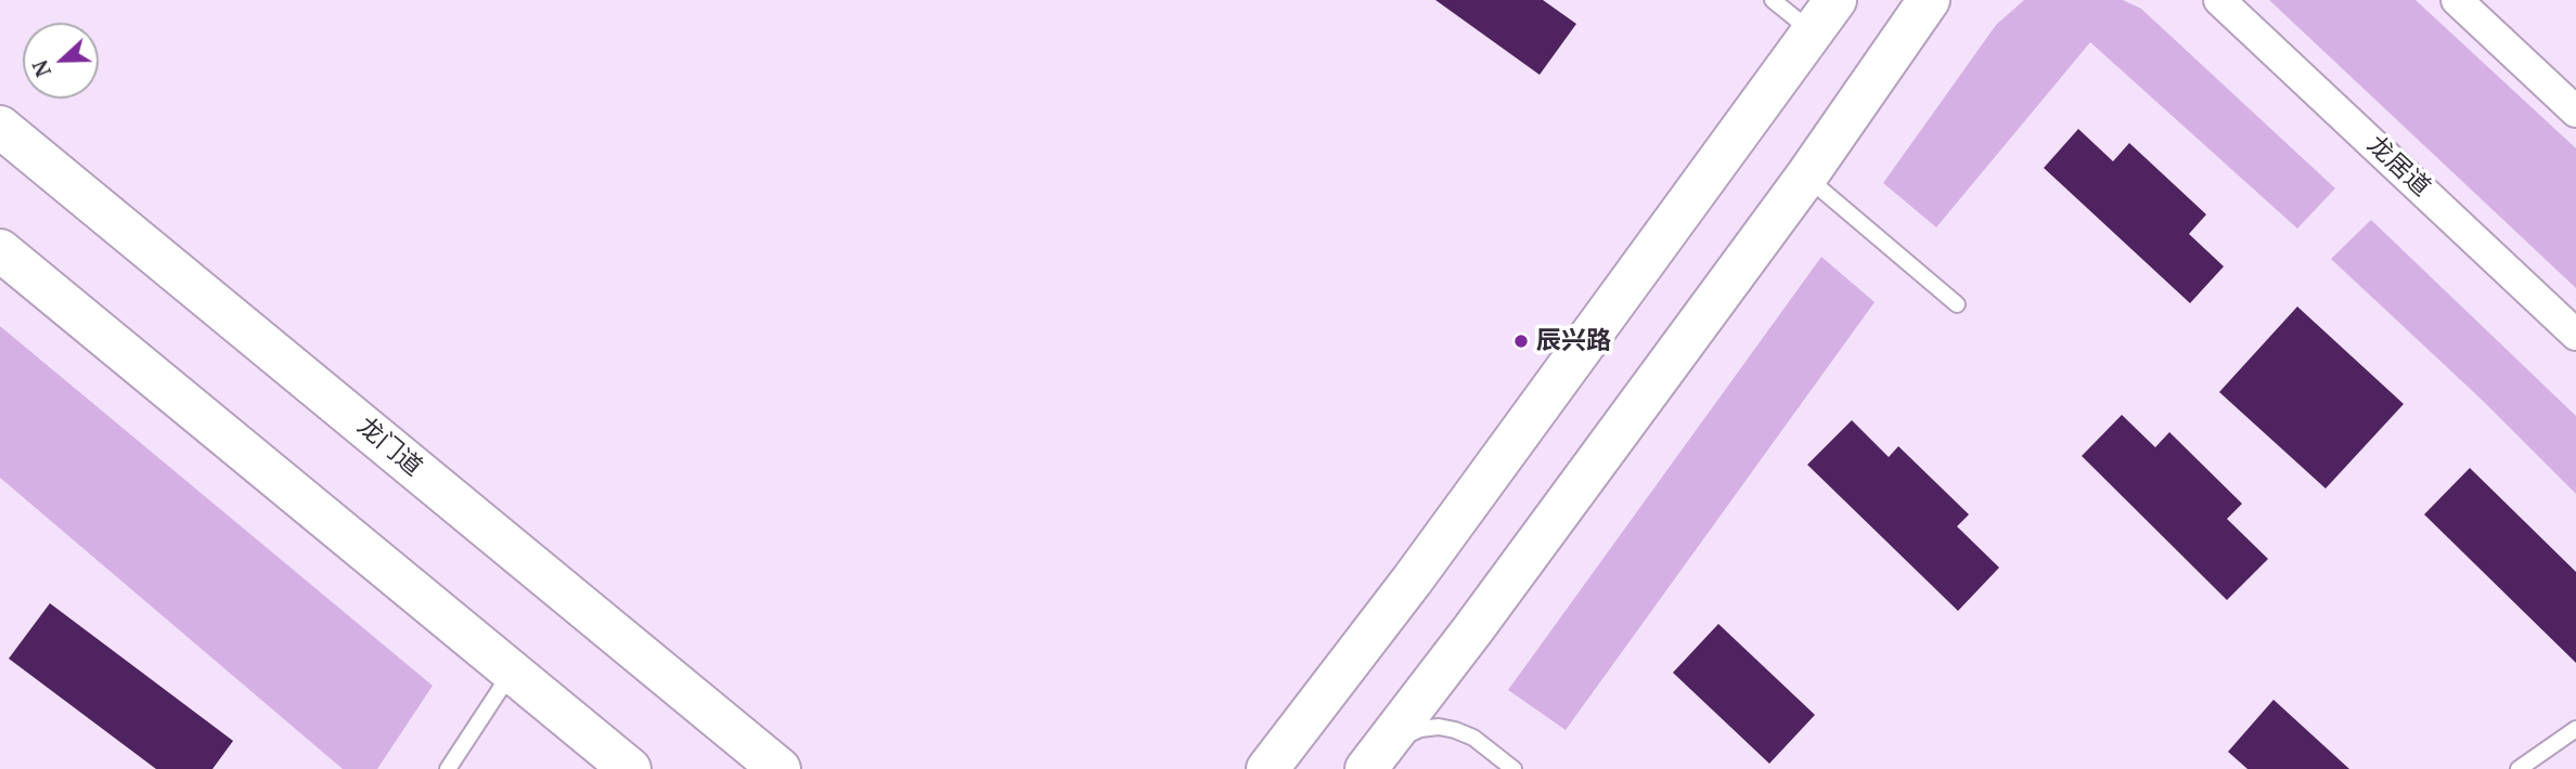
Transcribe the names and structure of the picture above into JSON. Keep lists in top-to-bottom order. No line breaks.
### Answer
{"streets":{"main road":["龙门道"],"street":["龙居道"]},"places":["辰兴路"],"north":"left"}
